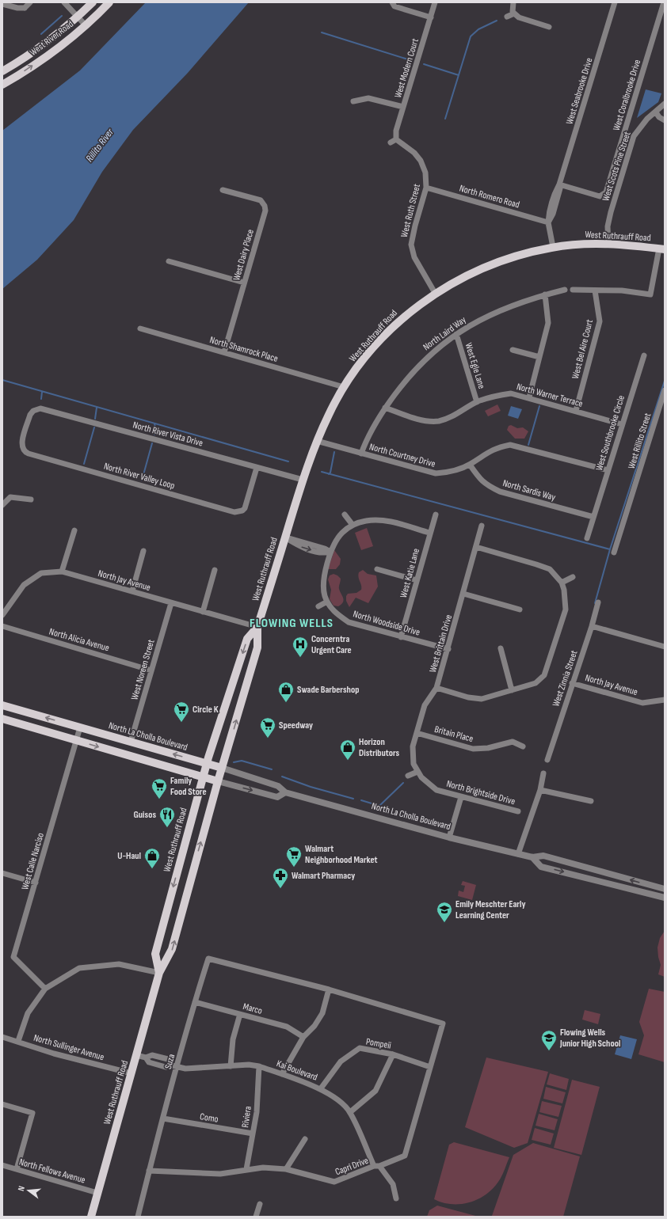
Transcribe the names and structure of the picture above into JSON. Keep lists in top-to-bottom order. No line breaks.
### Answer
{"streets":{"main road":["West River Road","West Ruthrauff Road","North La Cholla Boulevard"],"street":["West Modern Court","West Seabrooke Drive","West Coralbrooke Drive","West Scots Pine Street","North Romero Road","West Ruth Street","West Dairy Place","North Laird Way","North Shamrock Place","West Bel Aire Court","West Egle Lane","North Warner Terrace","West Southbrooke Circle","North River Vista Drive","West Rillito Street","North Courtney Drive","North River Valley Loop","North Sardis Way","West Katie Lane","North Jay Avenue","North Woodside Drive","North Alicia Avenue","West Brittain Drive","West Noreen Street","West Zinnia Street","Britain Place","North Brightside Drive","West Calle Narciso","Marco","Pompeii","North Sullinger Avenue","Suza","Kai Boulevard","Riviera","Como","Capri Drive","North Fellows Avenue"]},"crossings":[["West Modern Court","West Ruth Street"],["West Seabrooke Drive","West Coralbrooke Drive"],["West Scots Pine Street","West Ruthrauff Road"],["North Romero Road","West Ruth Street"],["West Ruth Street","West Ruthrauff Road"],["West Ruthrauff Road","North Shamrock Place"],["West Ruthrauff Road","North River Vista Drive"],["West Ruthrauff Road","North Courtney Drive"],["West Ruthrauff Road","North Jay Avenue"],["West Ruthrauff Road","North La Cholla Boulevard"],["West Ruthrauff Road","North Sullinger Avenue"],["West Ruthrauff Road","Kai Boulevard"],["West Ruthrauff Road","North Fellows Avenue"],["West Dairy Place","North Shamrock Place"],["North Laird Way","West Egle Lane"],["North Laird Way","North Warner Terrace"],["North Laird Way","North Courtney Drive"],["West Bel Aire Court","North Warner Terrace"],["West Egle Lane","North Warner Terrace"],["North Warner Terrace","West Southbrooke Circle"],["West Southbrooke Circle","North Courtney Drive"],["West Southbrooke Circle","North Sardis Way"],["North River Vista Drive","North River Valley Loop"],["North Courtney Drive","North Sardis Way"],["West Katie Lane","North Woodside Drive"],["North Jay Avenue","West Noreen Street"],["North Jay Avenue","West Zinnia Street"],["North Woodside Drive","West Brittain Drive"],["North Alicia Avenue","West Noreen Street"],["West Brittain Drive","Britain Place"],["West Brittain Drive","North Brightside Drive"],["West Noreen Street","North La Cholla Boulevard"],["North La Cholla Boulevard","West Calle Narciso"],["Marco","Suza"],["Pompeii","Kai Boulevard"],["Pompeii","Capri Drive"],["Suza","Kai Boulevard"],["Suza","Como"],["Suza","Capri Drive"],["Kai Boulevard","Riviera"],["Kai Boulevard","Capri Drive"],["Riviera","Como"],["Riviera","Capri Drive"]],"districts":["FLOWING WELLS"],"water":["Rillito River"],"places":{"hospital":["Concerntra Urgent Care"],"shop":["Swade Barbershop","Horizon Distributors","U-Haul"],"supermarket":["Circle K","Speedway","Family Food Store","Walmart Neighborhood Market"],"restaurant":["Guisos"],"pharmacy":["Walmart Pharmacy"],"school or university":["Emily Meschter Early Learning Center","Flowing Wells Junior High School"]},"north":"left"}
